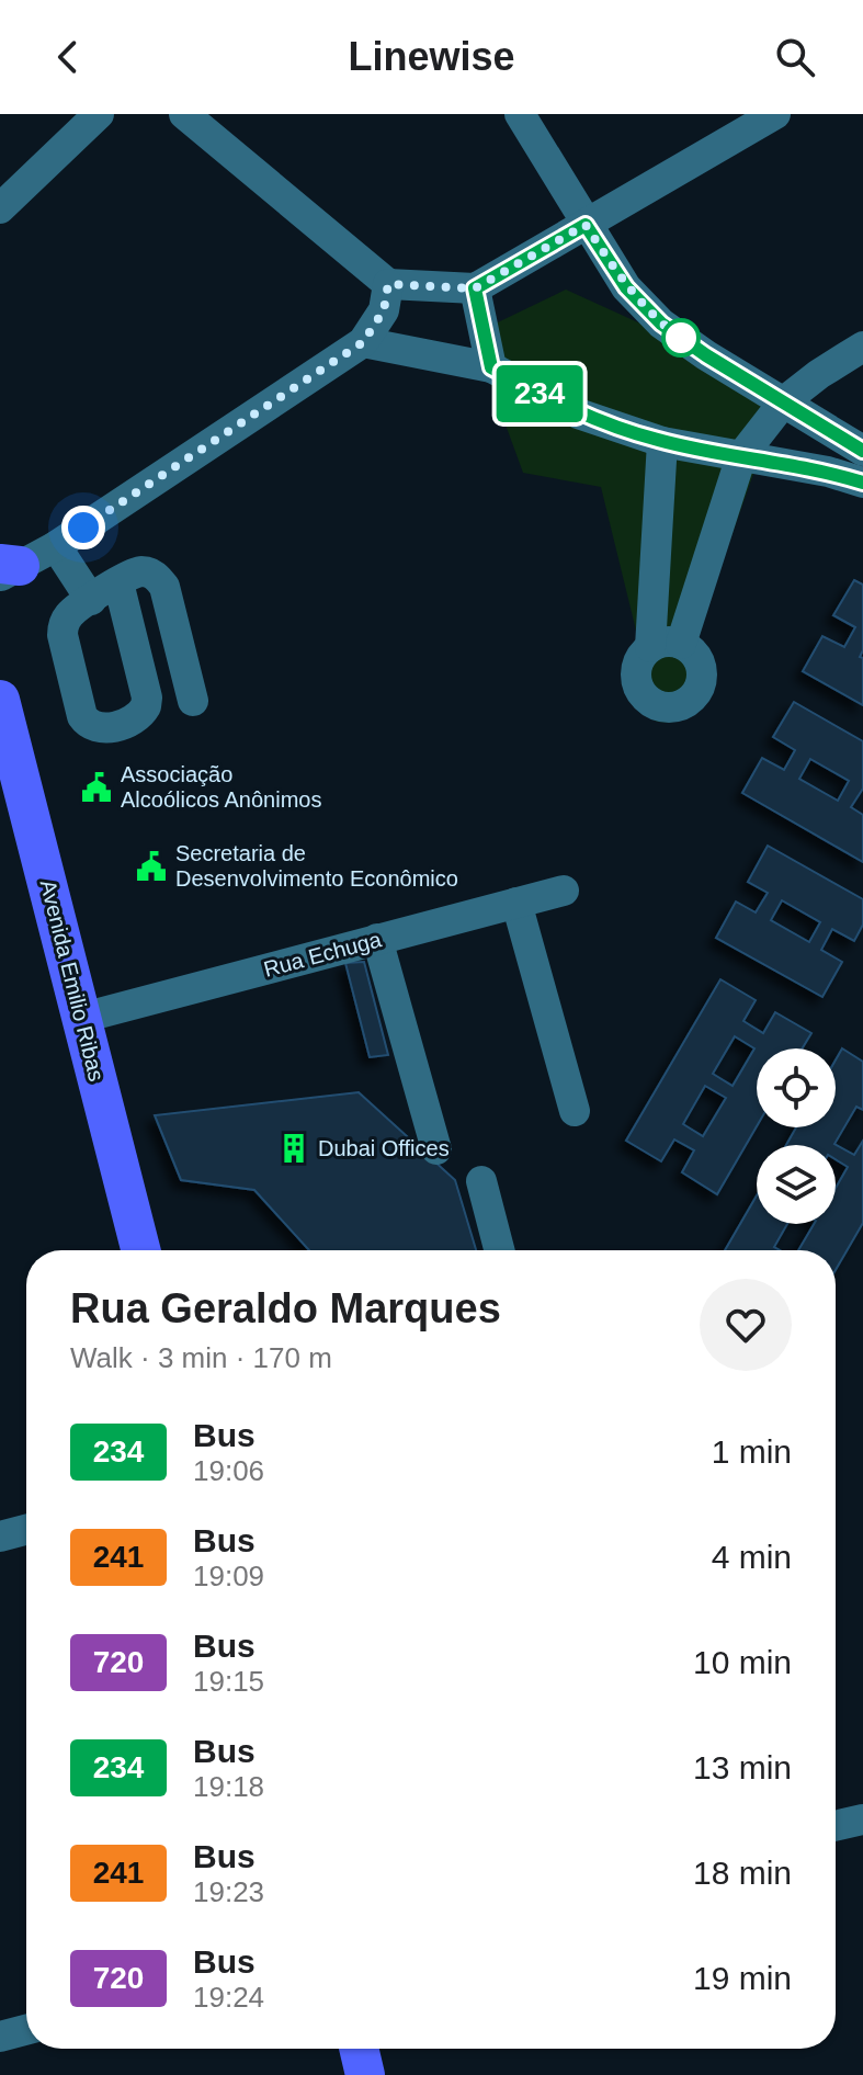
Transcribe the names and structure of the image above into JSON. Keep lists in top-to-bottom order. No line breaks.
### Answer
{"streets":{"main road":["Avenida Emilio Ribas"],"street":["Rua Echuga"]},"crossings":[["Rua Echuga","Avenida Emilio Ribas"]],"places":{"public building":["Associação Alcoólicos Anônimos","Secretaria de Desenvolvimento Econômico"],"building":["Dubai Offices"]},"lines":["bus line 234"],"page":{"header":"Linewise","on_map":"234","heading":["Rua Geraldo Marques","Walk · 3 min · 170 m"],"list":[{"mark":"234","name":"Bus","note":"19:06","value":"1 min"},{"mark":"241","name":"Bus","note":"19:09","value":"4 min"},{"mark":"720","name":"Bus","note":"19:15","value":"10 min"},{"mark":"234","name":"Bus","note":"19:18","value":"13 min"},{"mark":"241","name":"Bus","note":"19:23","value":"18 min"},{"mark":"720","name":"Bus","note":"19:24","value":"19 min"}]}}
